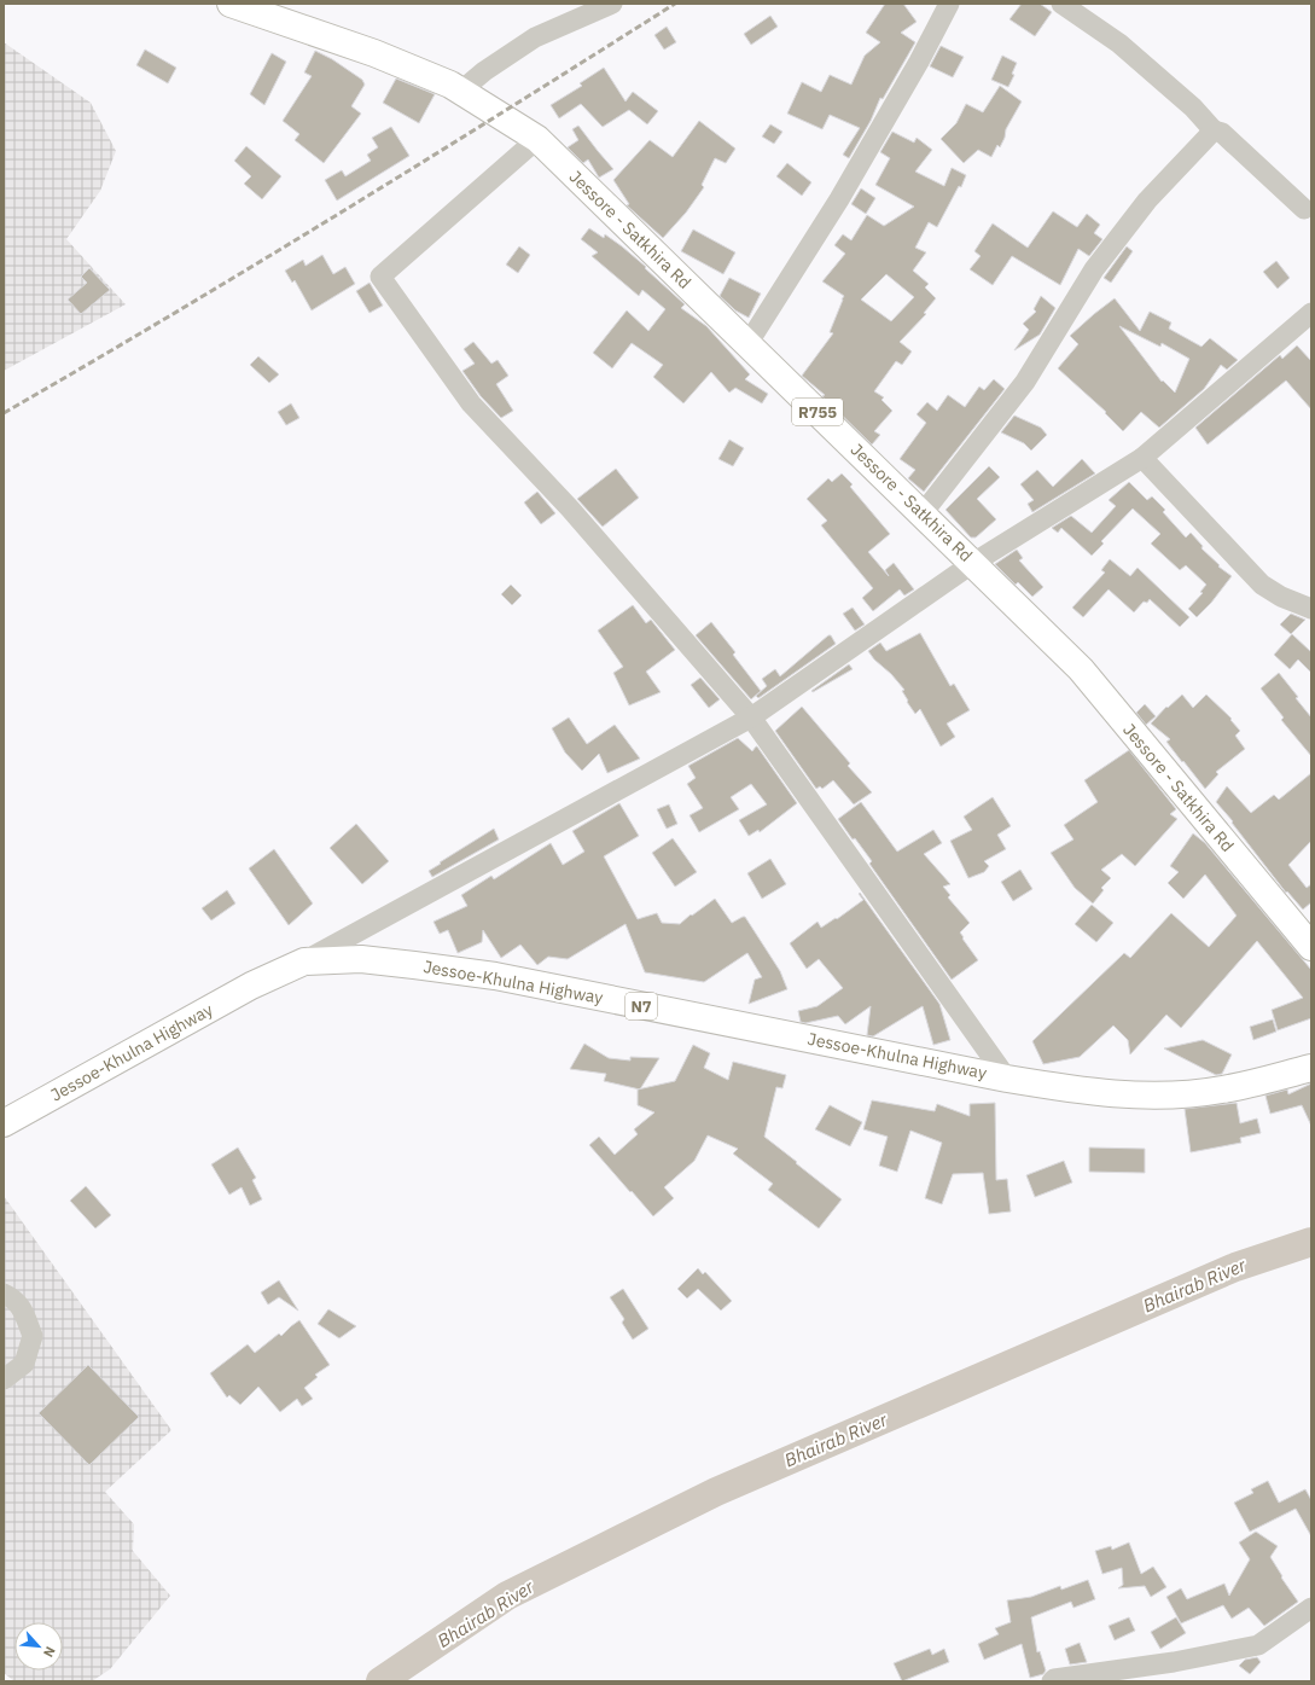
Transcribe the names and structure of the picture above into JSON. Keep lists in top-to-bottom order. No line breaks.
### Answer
{"streets":{"main road":["Jessore - Satkhira Rd","R755","Jessoe-Khulna Highway","N7"]},"water":["Bhairab River"],"north":"bottom right"}
